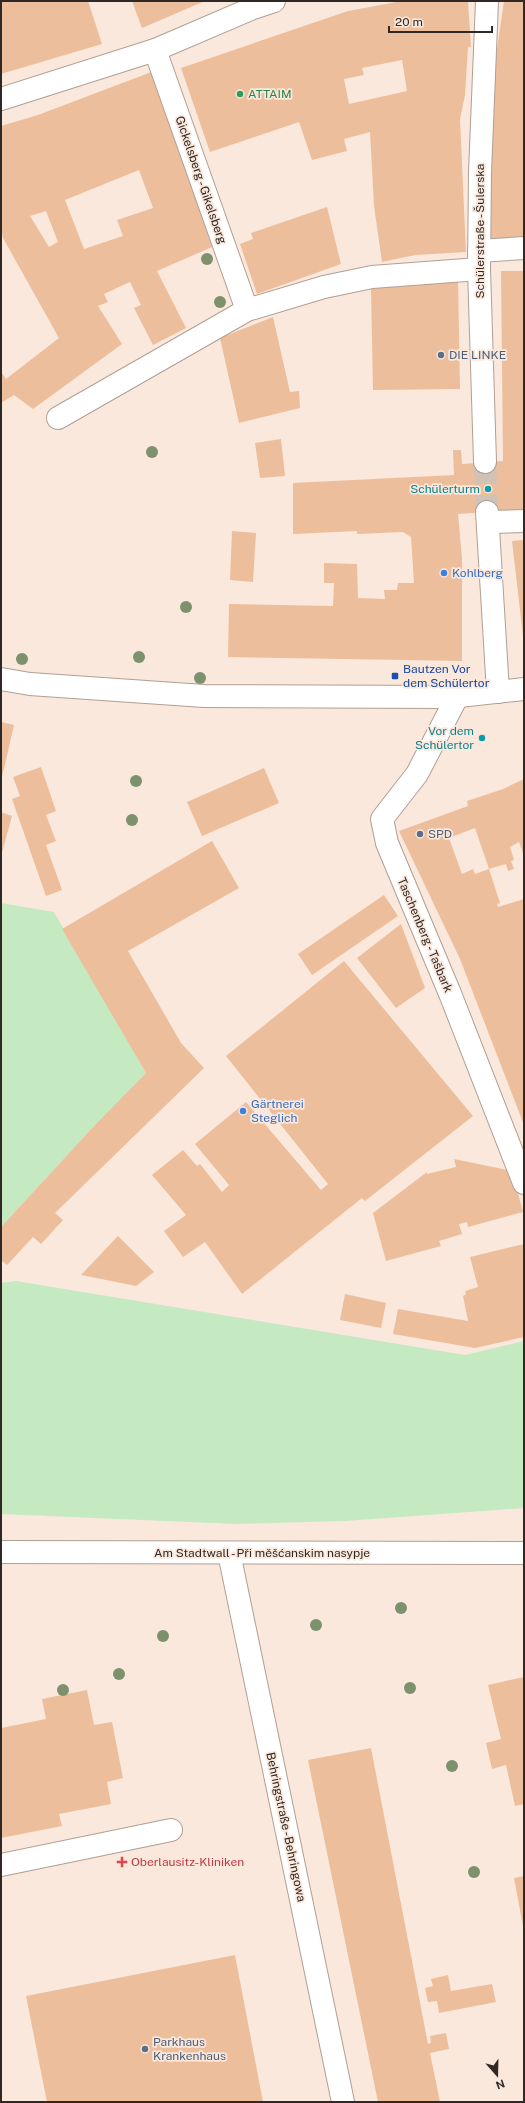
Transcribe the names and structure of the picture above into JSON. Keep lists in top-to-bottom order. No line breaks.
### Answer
{"streets":{"street":["Gickelsberg - Gikelsberg","Schülerstraße - Šulerska","Taschenberg - Tašbark","Am Stadtwall - Při měšćanskim nasypje","Behringstraße - Behringowa"]},"crossings":[["Am Stadtwall - Při měšćanskim nasypje","Behringstraße - Behringowa"]],"places":{"other":["ATTAIM","DIE LINKE","Schülerturm","Kohlberg","Vor dem Schülertor","SPD","Gärtnerei Steglich","Parkhaus Krankenhaus"],"transit":["Bautzen Vor dem Schülertor"],"health":["Oberlausitz-Kliniken"]},"scale_bar":"20 m","north":"bottom"}
